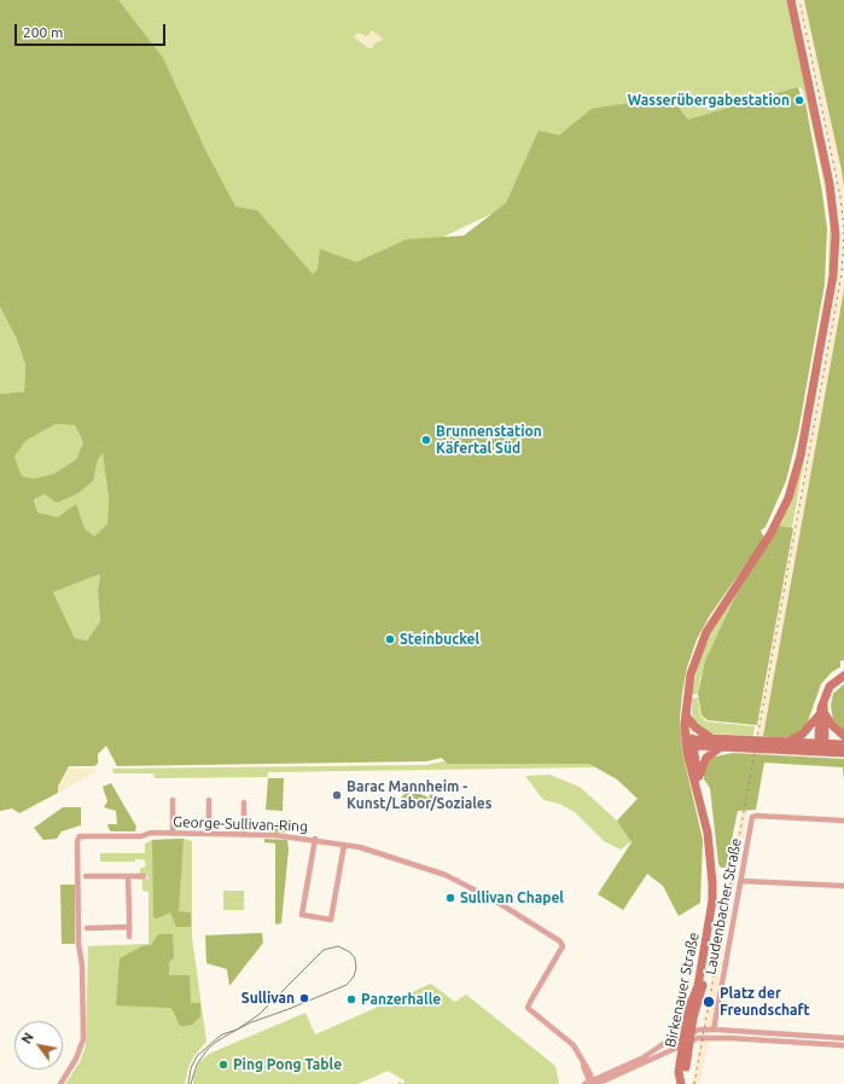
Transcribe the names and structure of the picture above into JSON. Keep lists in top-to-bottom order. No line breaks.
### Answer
{"streets":{"main road":["Birkenauer Straße"],"street":["George-Sullivan-Ring","Laudenbacher Straße"]},"places":["Wasserübergabestation","Brunnenstation Käfertal Süd","Steinbuckel","Barac Mannheim - Kunst/Labor/Soziales","Sullivan Chapel","Sullivan","Panzerhalle","Platz der Freundschaft","Ping Pong Table"],"scale_bar":"200 m","north":"top left"}
